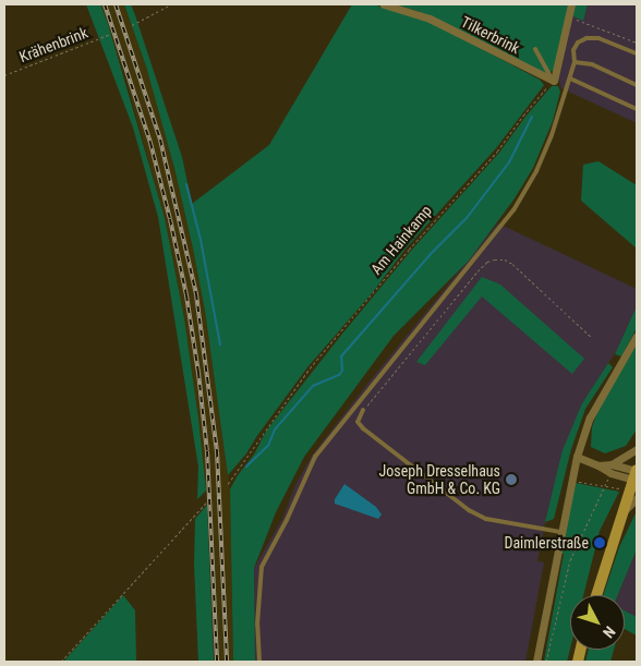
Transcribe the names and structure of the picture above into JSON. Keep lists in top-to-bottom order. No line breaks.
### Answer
{"streets":{"street":["Tilkerbrink"],"path":["Krähenbrink","Am Hainkamp"]},"crossings":[["Tilkerbrink","Am Hainkamp"]],"places":["Joseph Dresselhaus GmbH & Co. KG","Daimlerstraße"],"north":"bottom right"}
